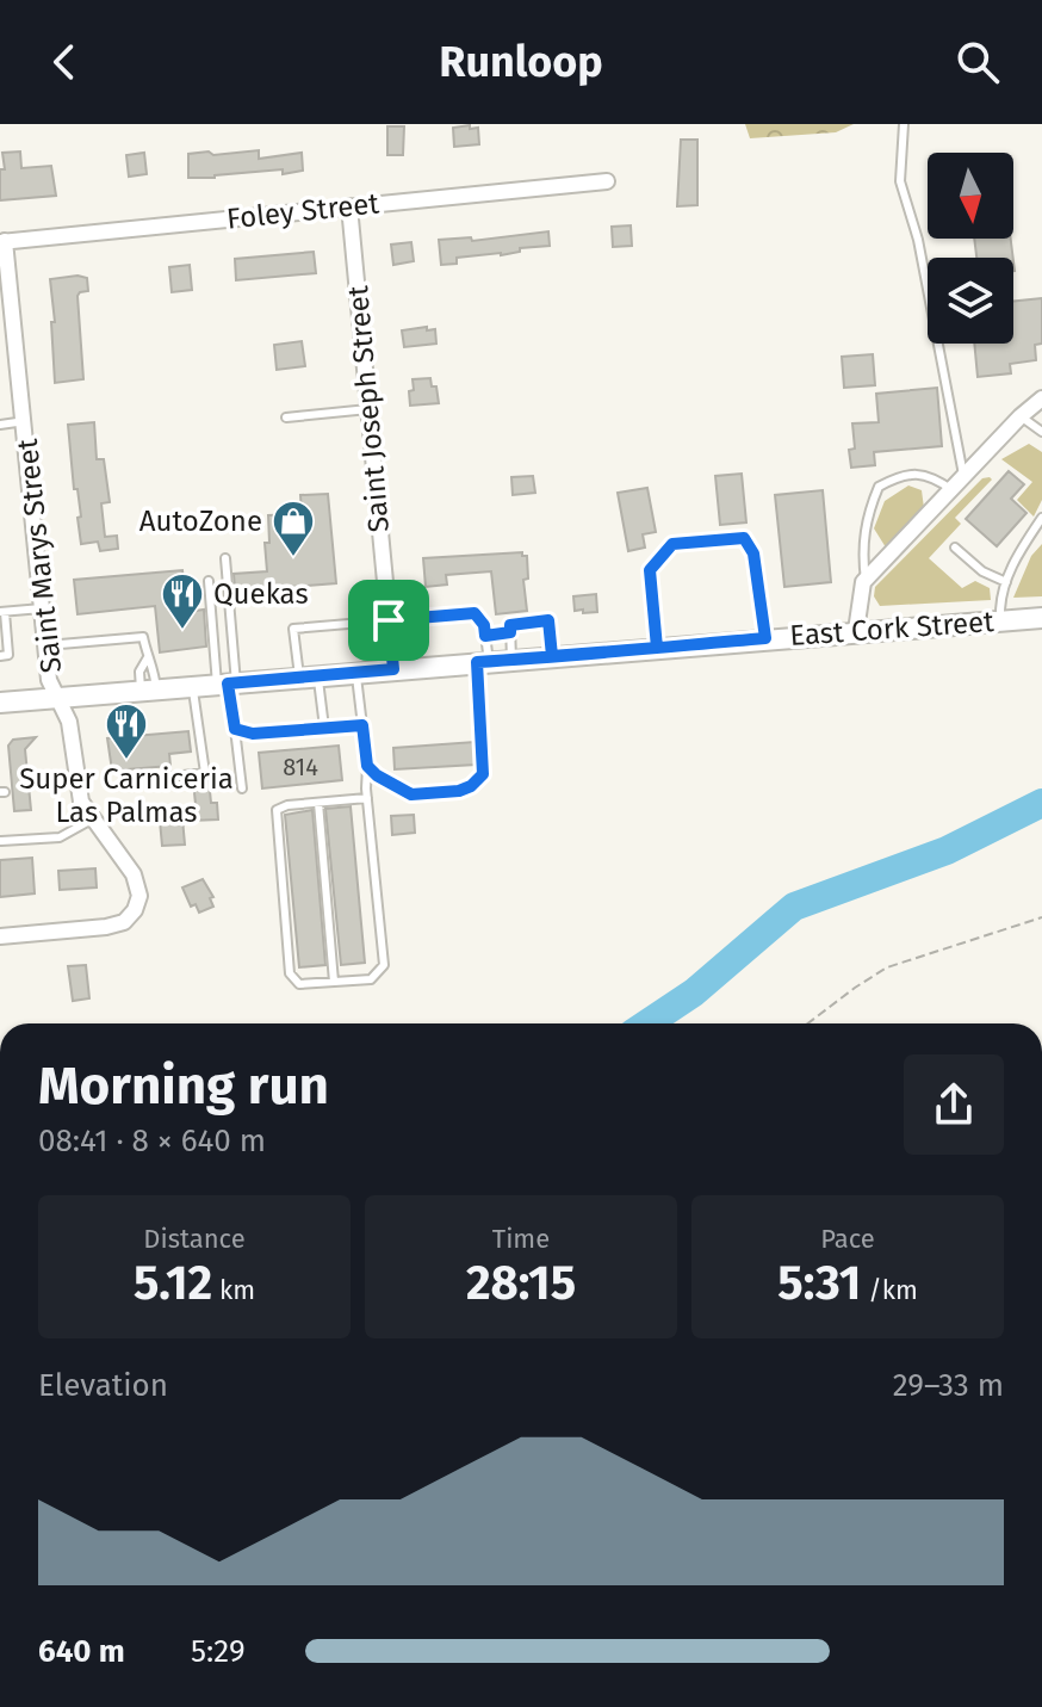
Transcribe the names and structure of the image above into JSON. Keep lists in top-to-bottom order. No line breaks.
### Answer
{"streets":{"street":["Foley Street","Saint Joseph Street","Saint Marys Street","East Cork Street"]},"crossings":[["Foley Street","Saint Joseph Street"],["Foley Street","Saint Marys Street"],["Saint Joseph Street","East Cork Street"],["Saint Marys Street","East Cork Street"]],"places":{"shop":["AutoZone"],"restaurant":["Quekas","Super Carniceria Las Palmas"]},"house_numbers":["814"],"north":"bottom","page":{"header":"Runloop","heading":["Morning run","08:41 · 8 × 640 m"],"stats":[["Distance","5.12 km"],["Time","28:15"],["Pace","5:31 /km"]],"chart":["Elevation","29–33 m"],"list":[{"name":"640 m","note":"5:29"}]}}
